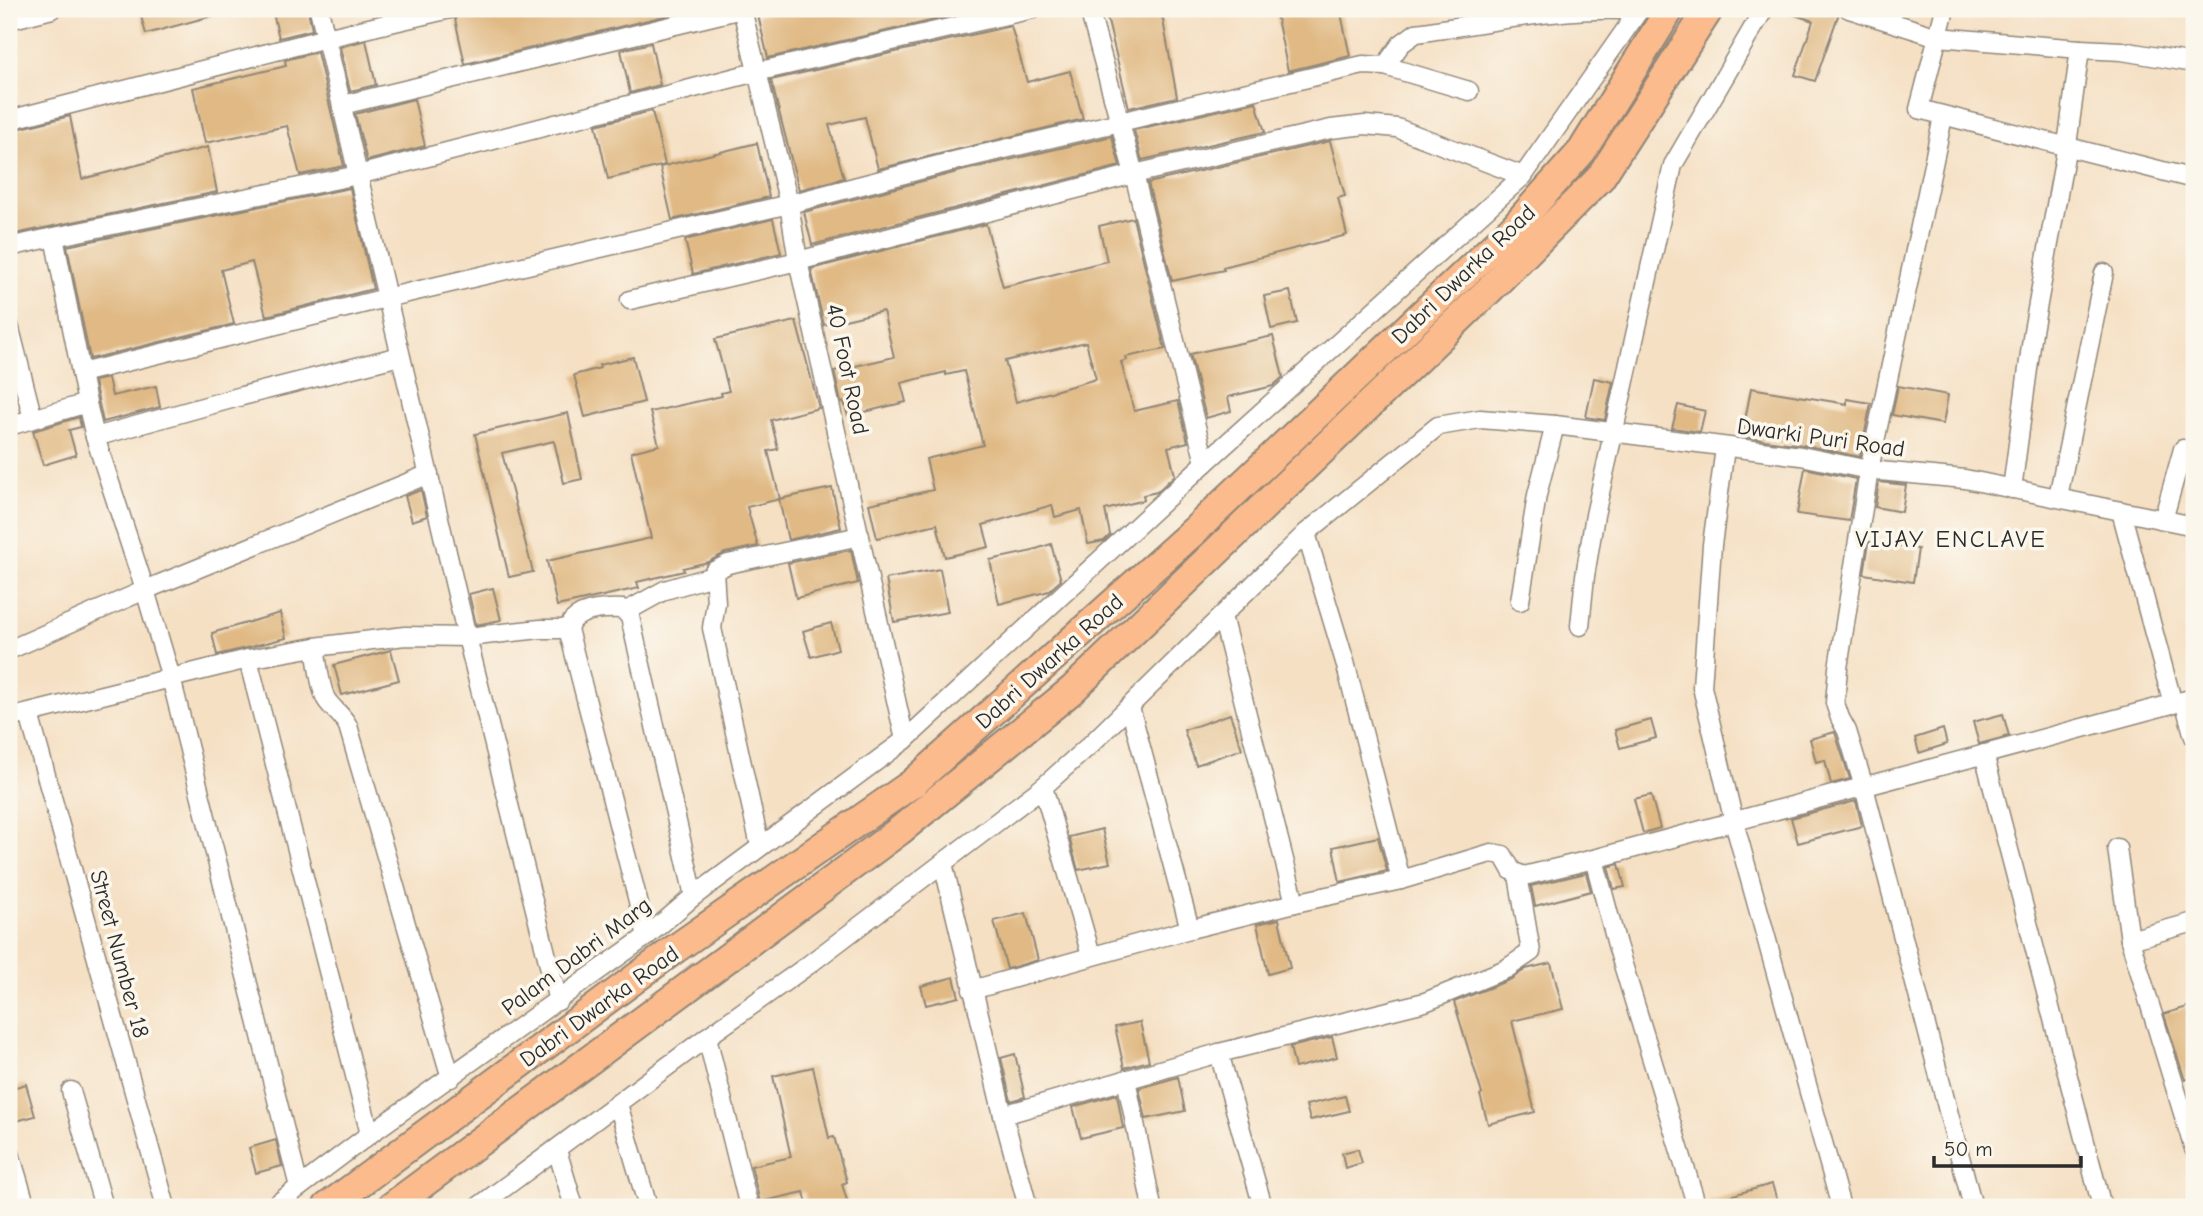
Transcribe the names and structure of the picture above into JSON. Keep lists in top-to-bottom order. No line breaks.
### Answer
{"streets":{"main road":["Dabri Dwarka Road"],"street":["40 Foot Road","Dwarki Puri Road","Street Number 18","Palam Dabri Marg"]},"crossings":[["40 Foot Road","Palam Dabri Marg"]],"districts":["VIJAY ENCLAVE"],"scale_bar":"50 m"}
